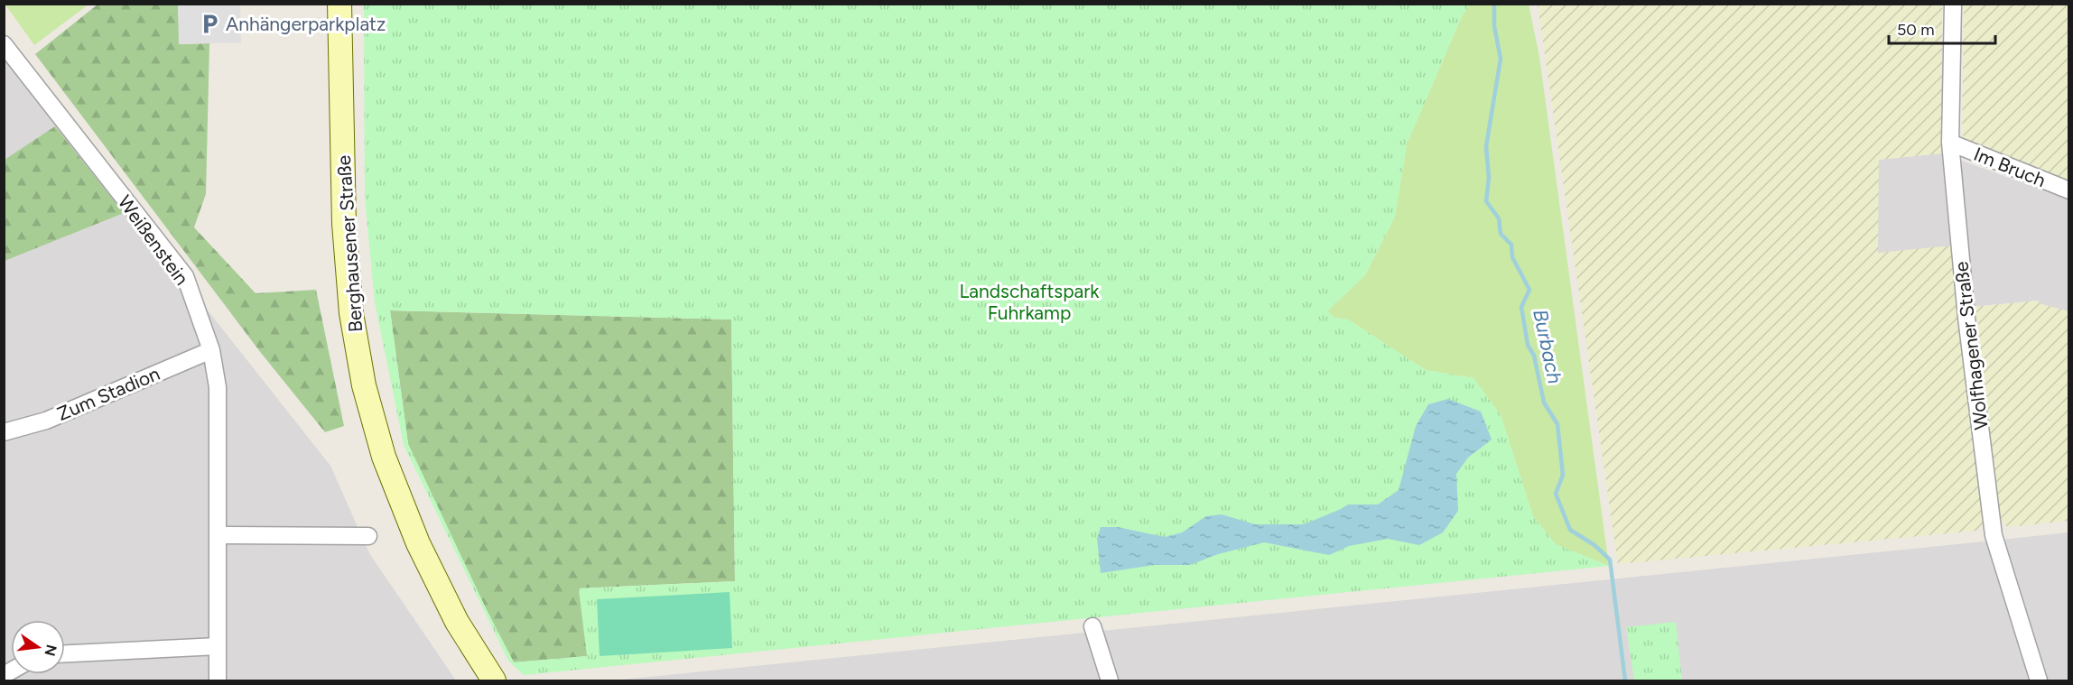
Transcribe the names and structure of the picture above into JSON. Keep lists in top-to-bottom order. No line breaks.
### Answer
{"streets":{"main road":["Berghausener Straße"],"street":["Im Bruch","Weißenstein","Wolfhagener Straße","Zum Stadion"]},"crossings":[["Im Bruch","Wolfhagener Straße"],["Weißenstein","Zum Stadion"]],"water":["Burbach"],"parks":["Landschaftspark Fuhrkamp"],"places":{"parking":["Anhängerparkplatz"]},"scale_bar":"50 m","north":"right"}
